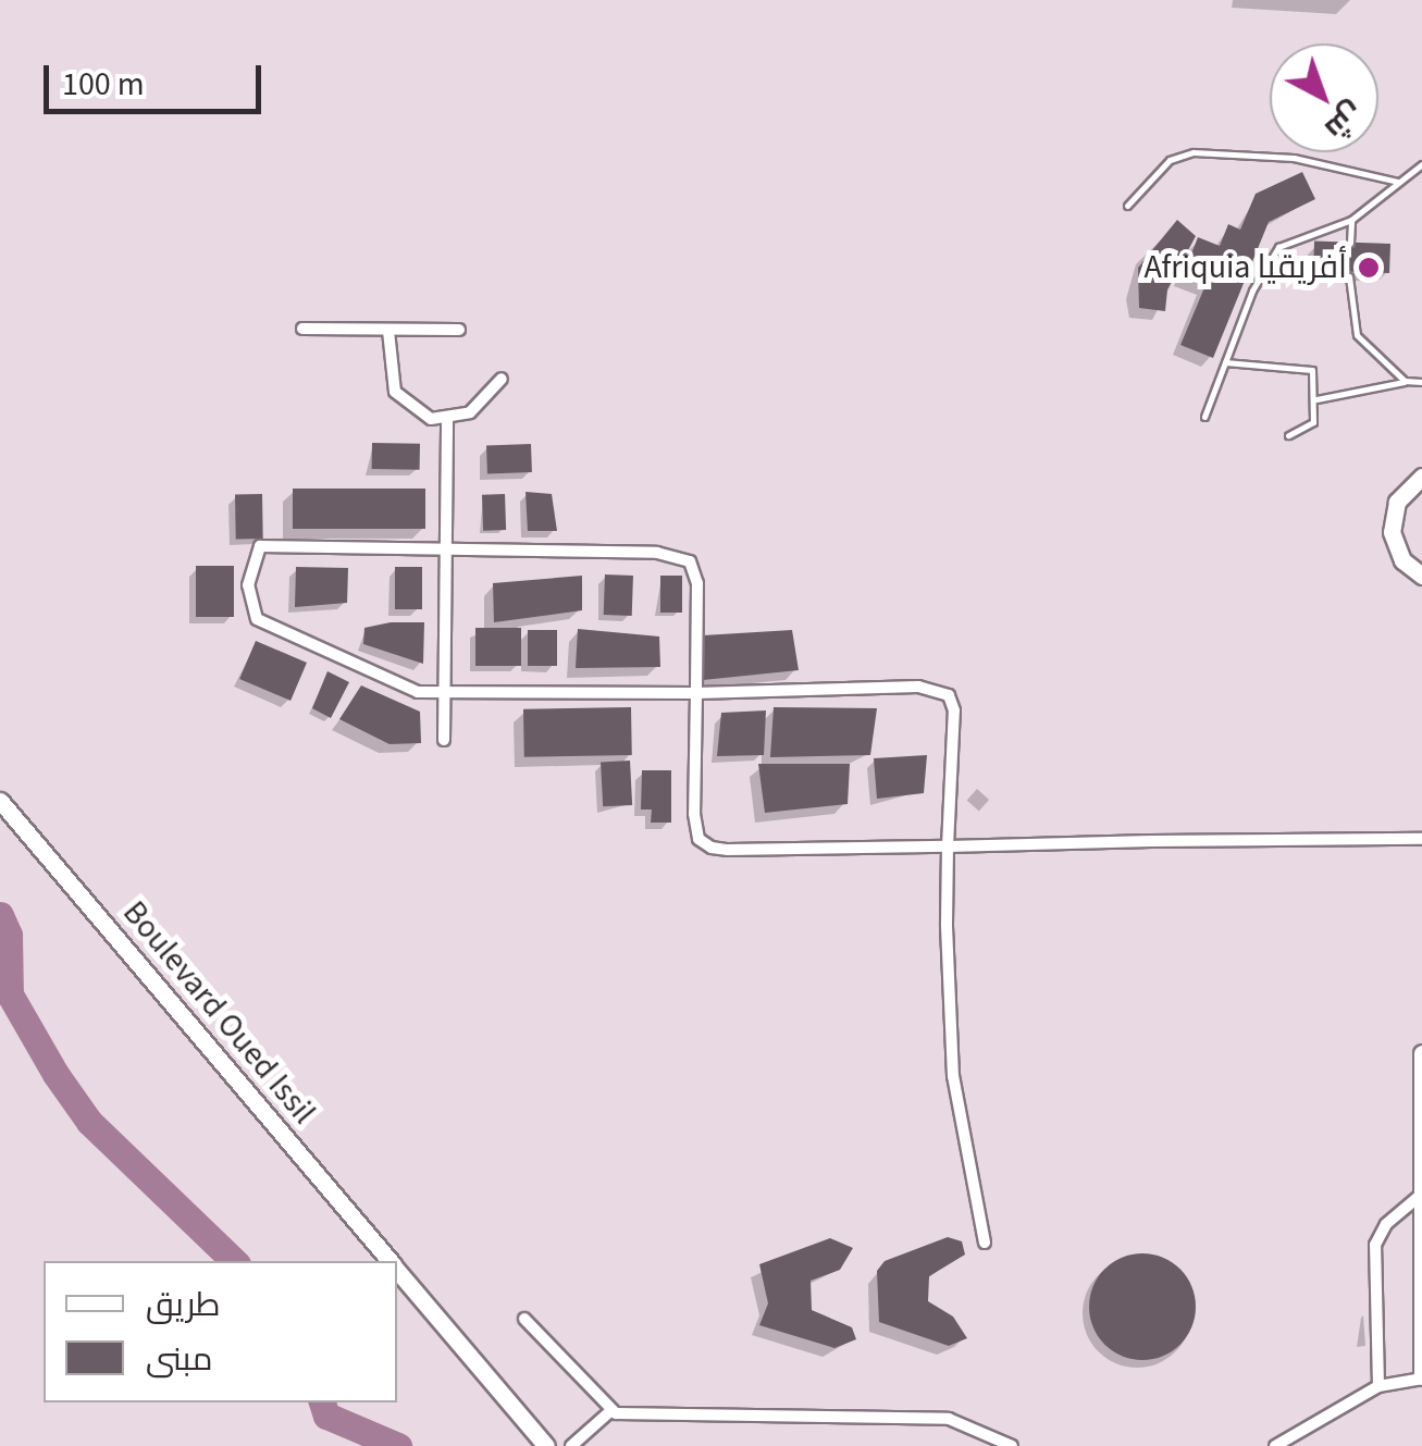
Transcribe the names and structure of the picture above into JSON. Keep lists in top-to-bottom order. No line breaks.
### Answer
{"streets":{"main road":["Boulevard Oued Issil"]},"places":["Afriquia أفريقيا"],"legend":["طريق","مبنى"],"scale_bar":"100 m","north":"bottom right"}
